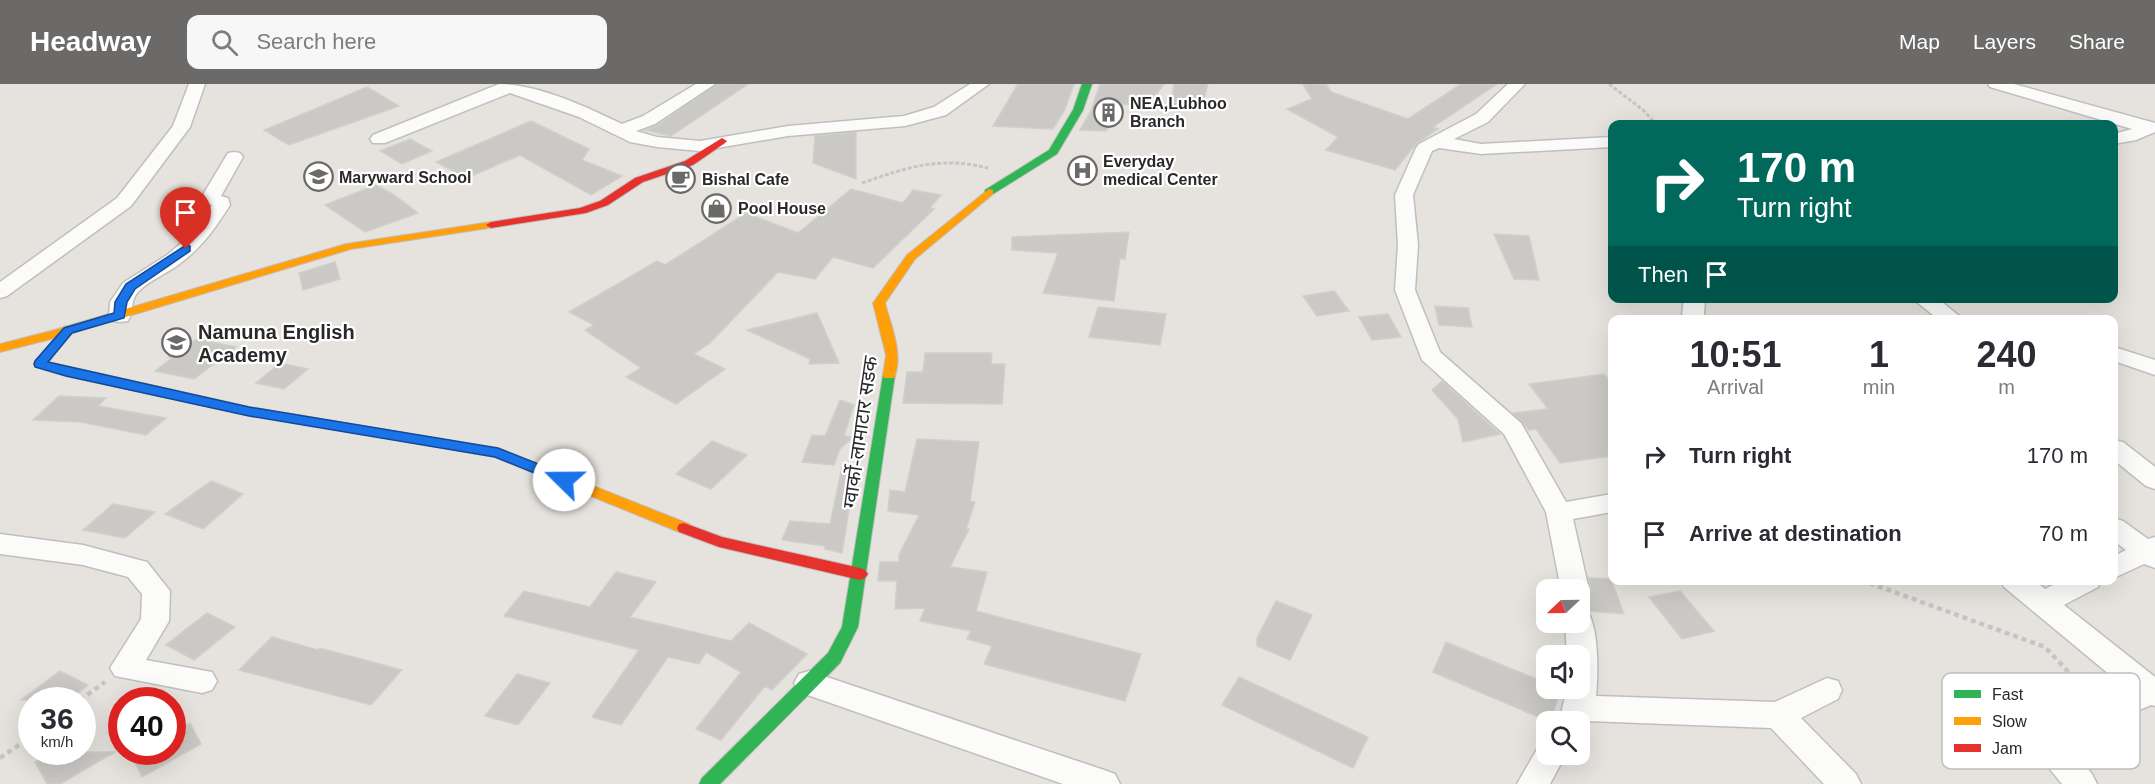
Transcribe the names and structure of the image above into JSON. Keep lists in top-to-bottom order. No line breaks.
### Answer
{"streets":{"street":["ग्वार्को-लामाटार सडक"]},"places":{"building":["NEA,Lubhoo Branch"],"hospital":["Everyday medical Center"],"school or university":["Maryward School","Namuna English Academy"],"cafe":["Bishal Cafe"],"shop":["Pool House"]},"legend":["Fast","Slow","Jam"],"north":"left","page":{"header":"Headway","search":"Search here","nav":["Map","Layers","Share"],"turn":["170 m","Turn right"],"then":"Then","eta":["10:51","Arrival","1","min","240","m"],"list":[{"name":"Turn right","value":"170 m"},{"name":"Arrive at destination","value":"70 m"}],"speed":"36 km/h","limit":"40"}}
